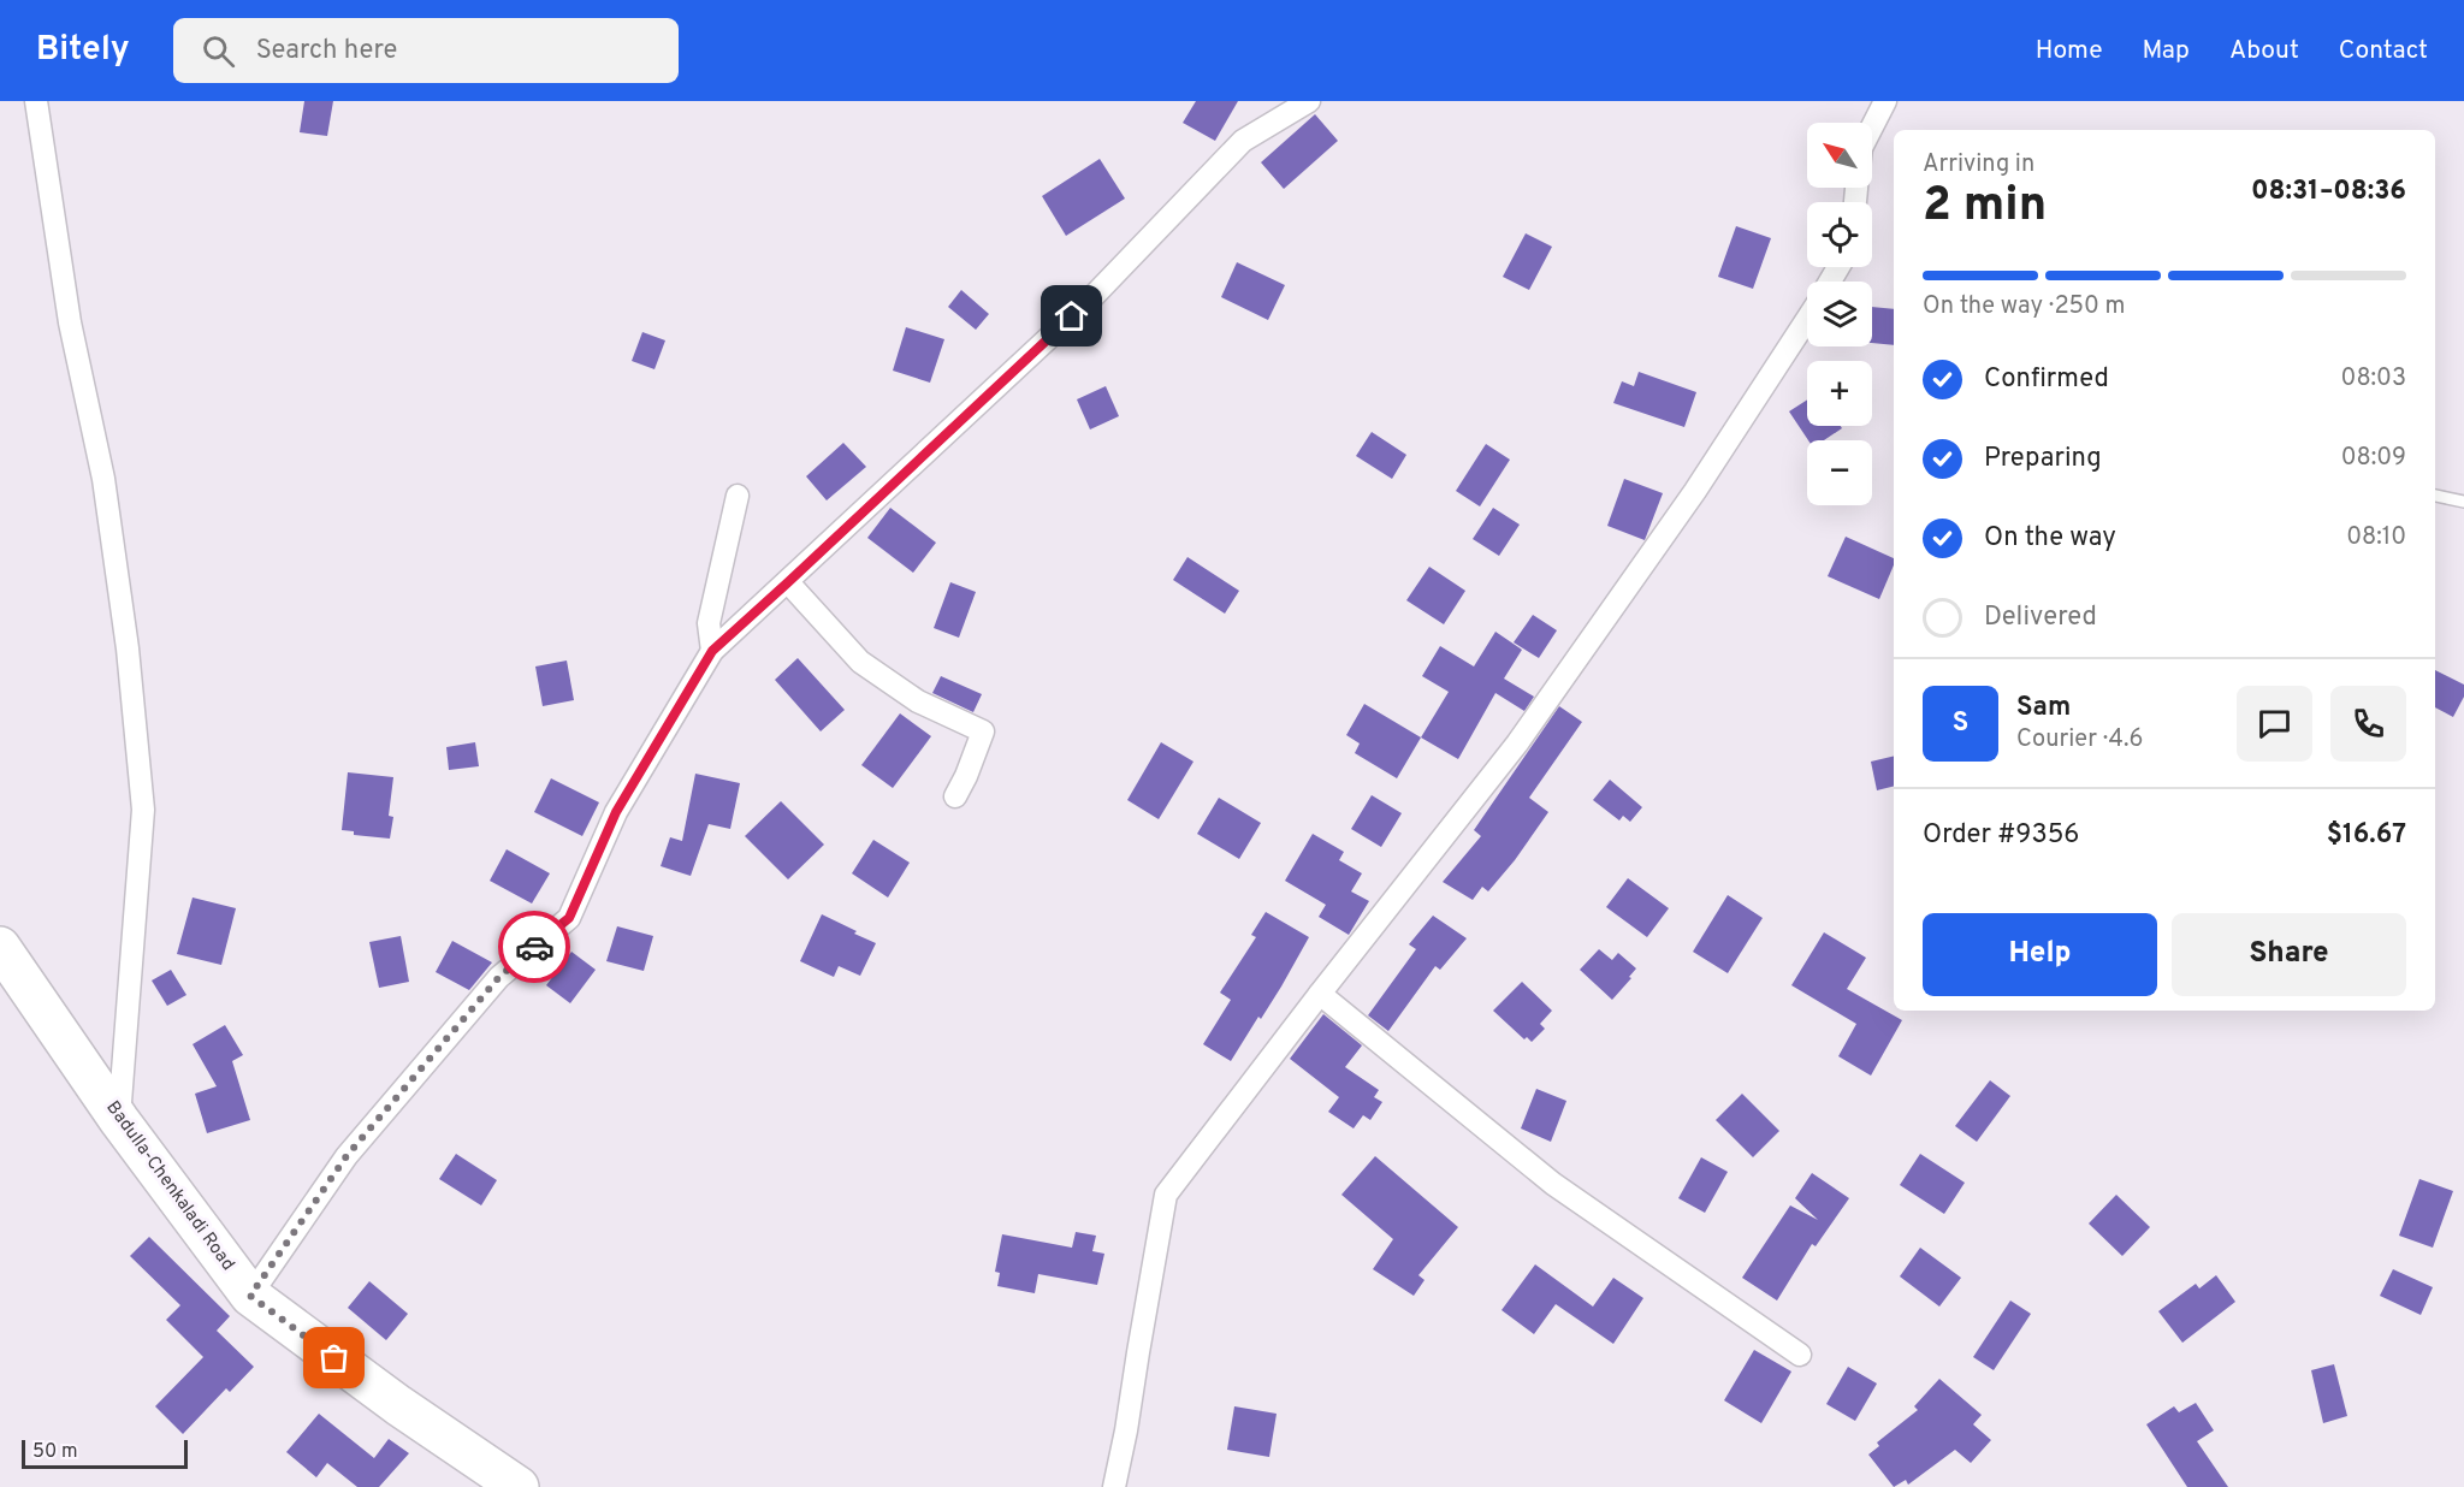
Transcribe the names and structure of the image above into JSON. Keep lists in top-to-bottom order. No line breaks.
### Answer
{"streets":{"highway":["Badulla-Chenkaladi Road"]},"scale_bar":"50 m","north":"top left","page":{"header":"Bitely","search":"Search here","nav":["Home","Map","About","Contact"],"map_buttons":["+","−"],"heading":["2 min","Arriving in","08:31–08:36"],"panel":["Sam","Courier · 4.6","Order #9356","$16.67"],"bar":"On the way · 250 m","list":[["Confirmed","08:03"],["Preparing","08:09"],["On the way","08:10"],"Delivered"],"round":"S","buttons":["Help","Share"],"scale":"50 m"}}
